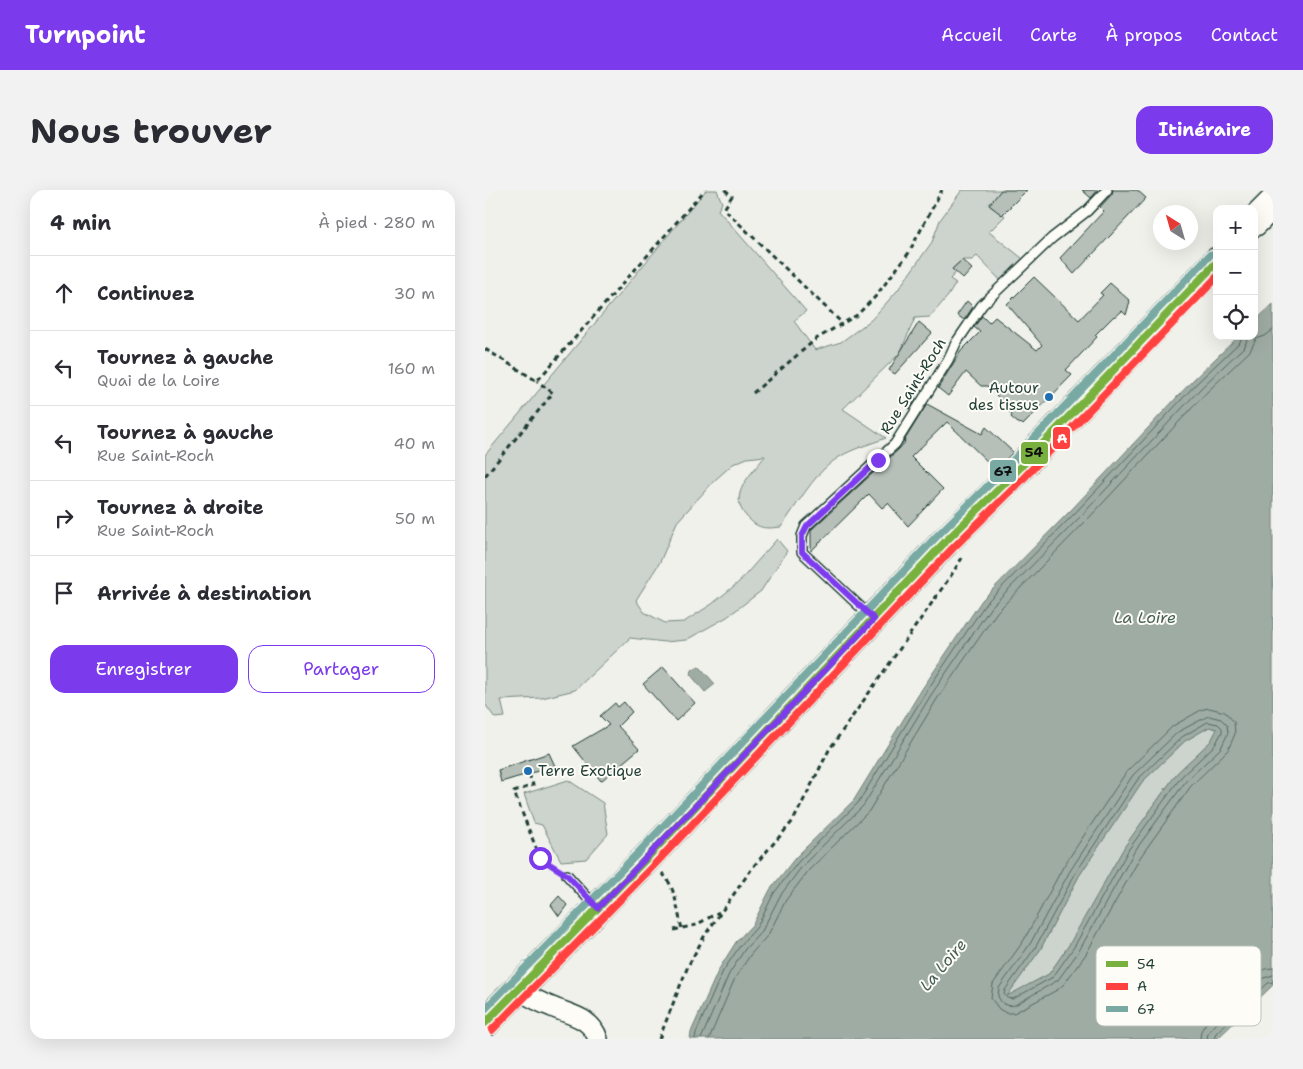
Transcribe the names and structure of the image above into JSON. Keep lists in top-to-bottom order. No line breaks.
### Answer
{"streets":{"lane":["Rue Saint-Roch"]},"water":["La Loire"],"places":["Autour des tissus","Terre Exotique"],"lines":["transit line 67","transit line 54","transit line A"],"legend":["54","A","67"],"north":"top left","page":{"header":"Turnpoint","nav":["Accueil","Carte","À propos","Contact"],"buttons":["Itinéraire",["Enregistrer","Partager"]],"title":"Nous trouver","heading":["4 min","À pied · 280 m"],"map_buttons":["+","−"],"list":[["Continuez","30 m"],["Tournez à gauche","Quai de la Loire","160 m"],["Tournez à gauche","Rue Saint-Roch","40 m"],["Tournez à droite","Rue Saint-Roch","50 m"],"Arrivée à destination"]}}
